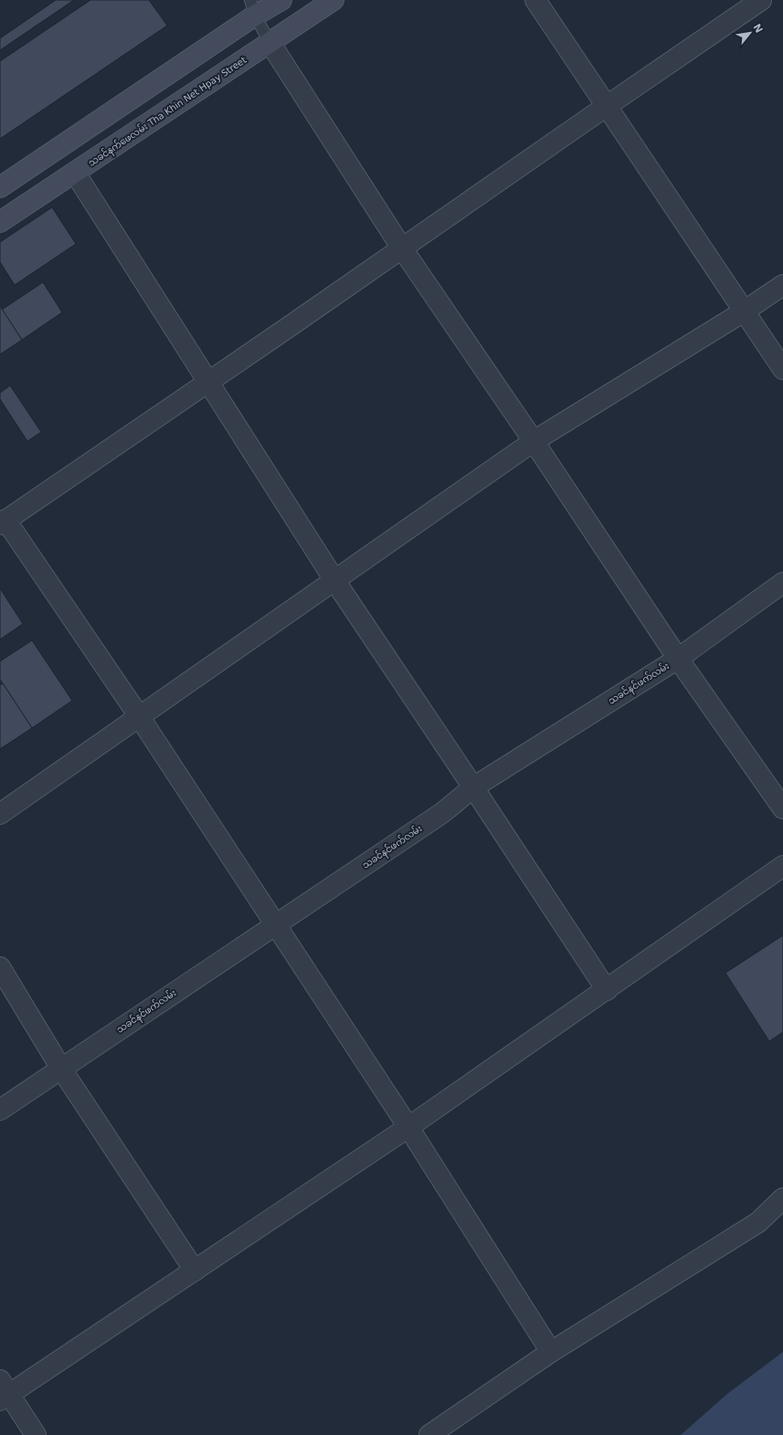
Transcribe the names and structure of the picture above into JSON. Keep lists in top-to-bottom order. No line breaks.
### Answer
{"streets":{"street":["သခင်နက်ဖေလမ်း Tha Khin Net Hpay Street","သခင်နင်ဖက်လမ်း"]},"north":"top right"}
